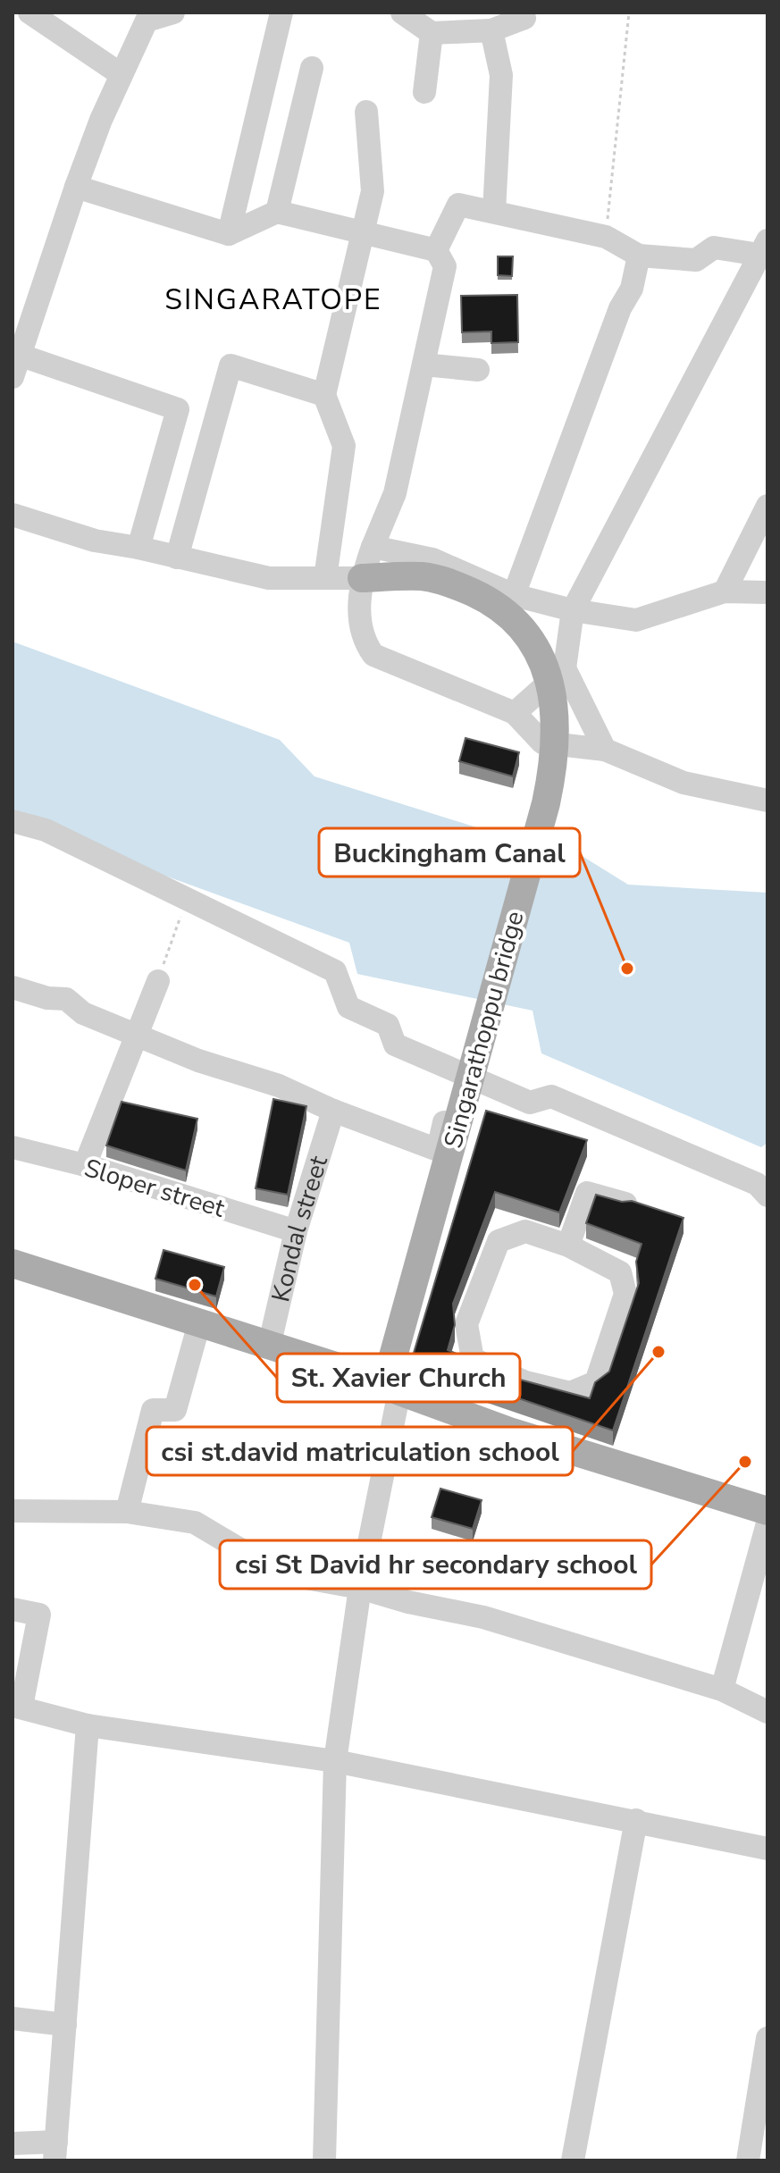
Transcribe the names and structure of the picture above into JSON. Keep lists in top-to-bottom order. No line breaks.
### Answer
{"streets":{"main road":["Singarathoppu bridge"],"street":["Sloper street","Kondal street"]},"crossings":[["Sloper street","Kondal street"]],"districts":["SINGARATOPE"],"places":["Buckingham Canal","St. Xavier Church","csi st.david matriculation school","csi St David hr secondary school"]}
